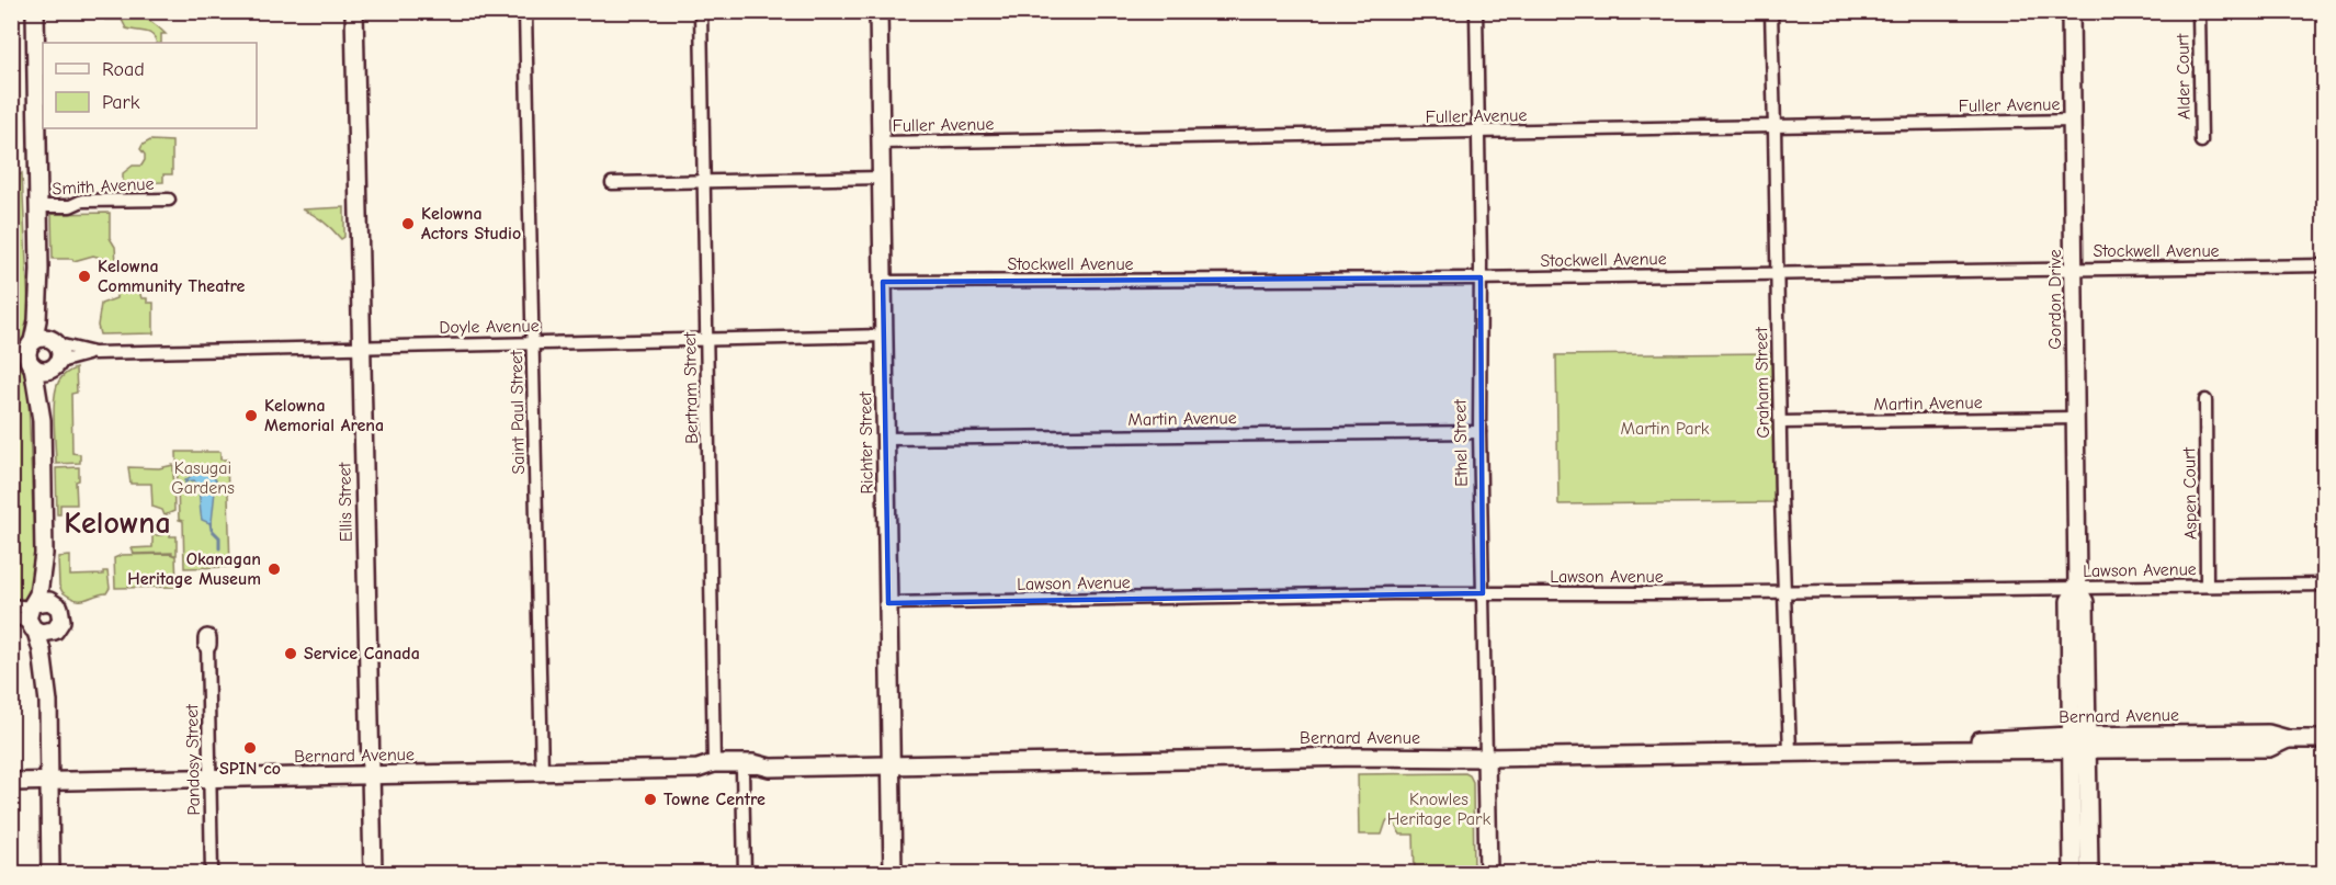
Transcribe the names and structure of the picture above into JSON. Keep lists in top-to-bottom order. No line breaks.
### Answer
{"streets":{"street":["Alder Court","Fuller Avenue","Smith Avenue","Stockwell Avenue","Gordon Drive","Doyle Avenue","Graham Street","Bertram Street","Martin Avenue","Saint Paul Street","Richter Street","Ethel Street","Aspen Court","Ellis Street","Lawson Avenue","Bernard Avenue","Pandosy Street"]},"crossings":[["Fuller Avenue","Gordon Drive"],["Fuller Avenue","Graham Street"],["Fuller Avenue","Richter Street"],["Fuller Avenue","Ethel Street"],["Stockwell Avenue","Gordon Drive"],["Stockwell Avenue","Graham Street"],["Stockwell Avenue","Richter Street"],["Stockwell Avenue","Ethel Street"],["Gordon Drive","Martin Avenue"],["Gordon Drive","Lawson Avenue"],["Gordon Drive","Bernard Avenue"],["Doyle Avenue","Bertram Street"],["Doyle Avenue","Saint Paul Street"],["Doyle Avenue","Richter Street"],["Doyle Avenue","Ellis Street"],["Graham Street","Martin Avenue"],["Graham Street","Lawson Avenue"],["Graham Street","Bernard Avenue"],["Bertram Street","Bernard Avenue"],["Martin Avenue","Richter Street"],["Martin Avenue","Ethel Street"],["Saint Paul Street","Bernard Avenue"],["Richter Street","Lawson Avenue"],["Richter Street","Bernard Avenue"],["Ethel Street","Lawson Avenue"],["Ethel Street","Bernard Avenue"],["Aspen Court","Lawson Avenue"],["Ellis Street","Bernard Avenue"],["Bernard Avenue","Pandosy Street"]],"districts":["Kelowna"],"parks":["Martin Park","Kasugai Gardens","Knowles Heritage Park"],"places":["Kelowna Actors Studio","Kelowna Community Theatre","Kelowna Memorial Arena","Okanagan Heritage Museum","Service Canada","SPIN co","Towne Centre"],"legend":["Road","Park"]}
